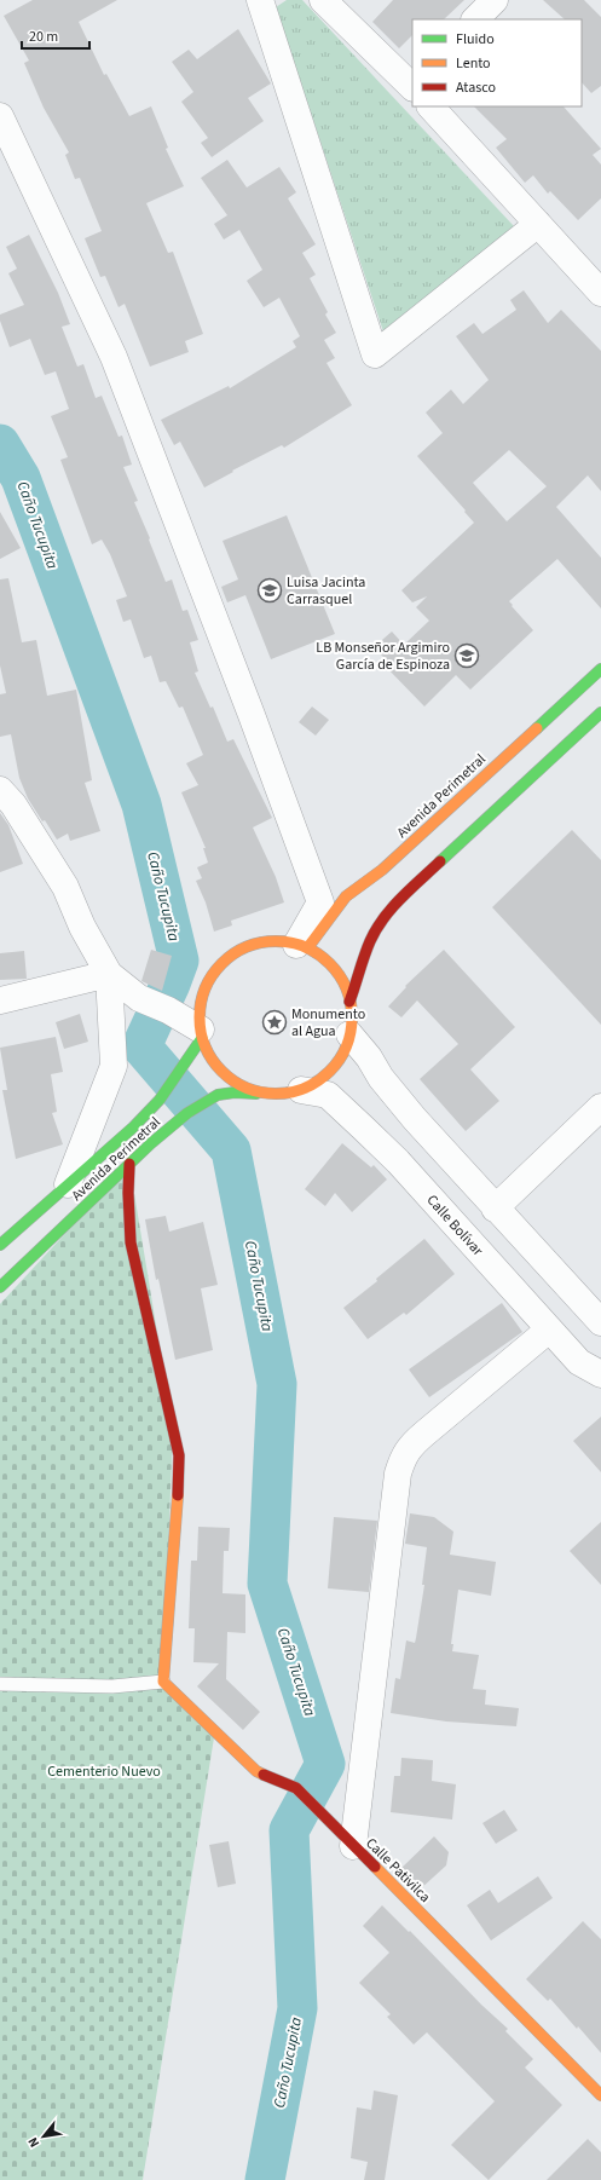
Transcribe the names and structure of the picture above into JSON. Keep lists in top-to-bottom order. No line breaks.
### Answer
{"streets":{"street":["Avenida Perimetral","Calle Bolívar","Calle Pativilca"]},"crossings":[["Avenida Perimetral","Calle Bolívar"]],"water":["Caño Tucupita"],"parks":["Cementerio Nuevo"],"places":{"school or university":["Luisa Jacinta Carrasquel","LB Monseñor Argimiro García de Espinoza"],"place":["Monumento al Agua"]},"legend":["Fluido","Lento","Atasco"],"scale_bar":"20 m","north":"bottom left"}
